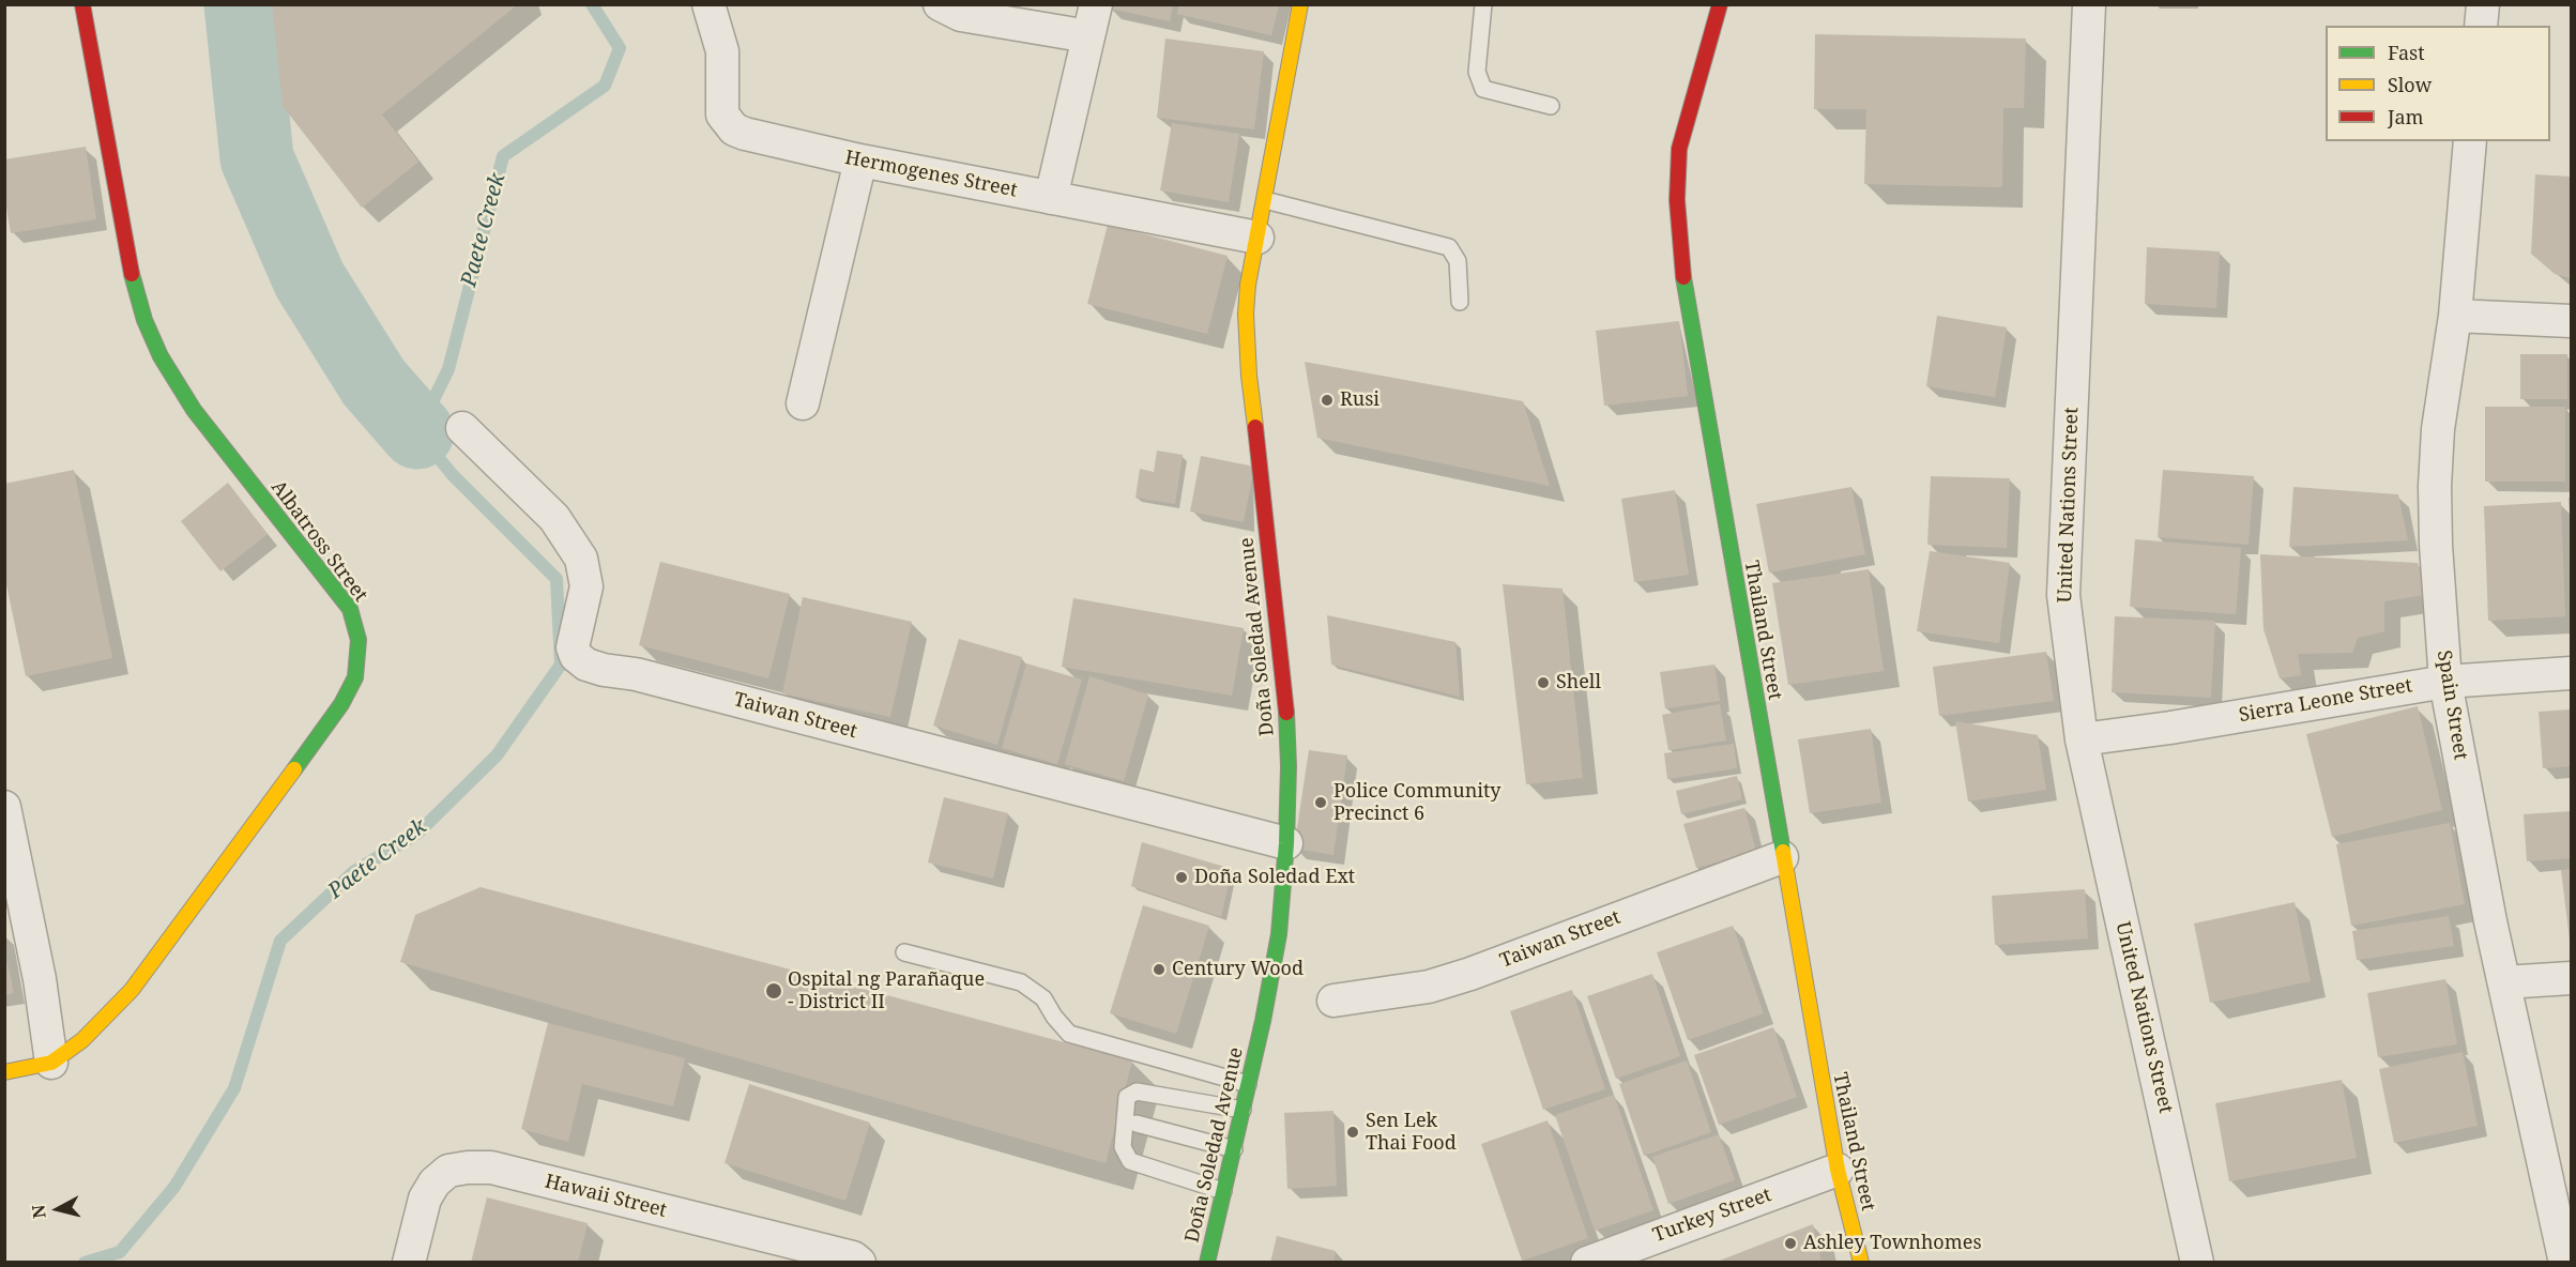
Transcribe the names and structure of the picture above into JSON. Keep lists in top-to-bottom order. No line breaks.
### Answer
{"streets":{"street":["Hermogenes Street","United Nations Street","Albatross Street","Thailand Street","Doña Soledad Avenue","Sierra Leone Street","Spain Street","Taiwan Street","Hawaii Street","Turkey Street"]},"crossings":[["Hermogenes Street","Doña Soledad Avenue"],["United Nations Street","Sierra Leone Street"],["Thailand Street","Taiwan Street"],["Thailand Street","Turkey Street"],["Doña Soledad Avenue","Taiwan Street"],["Sierra Leone Street","Spain Street"]],"water":["Paete Creek"],"places":["Rusi","Shell","Police Community Precinct 6","Doña Soledad Ext","Century Wood","Ospital ng Parañaque - District II","Sen Lek Thai Food","Ashley Townhomes"],"legend":["Fast","Slow","Jam"],"north":"left"}
